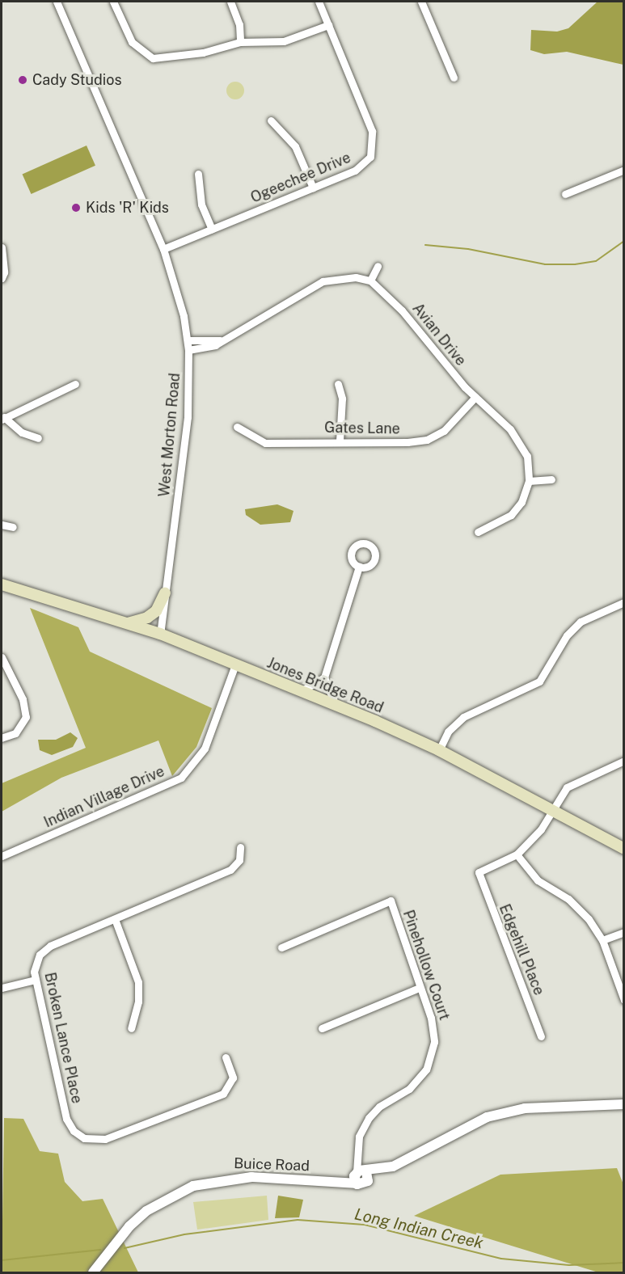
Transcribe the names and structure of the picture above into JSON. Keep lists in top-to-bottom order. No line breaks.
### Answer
{"streets":{"main road":["Jones Bridge Road"],"street":["Ogeechee Drive","Avian Drive","Gates Lane","West Morton Road","Indian Village Drive","Edgehill Place","Pinehollow Court","Broken Lance Place","Buice Road"]},"crossings":[["Ogeechee Drive","West Morton Road"],["Avian Drive","Gates Lane"],["West Morton Road","Jones Bridge Road"],["Jones Bridge Road","Indian Village Drive"],["Pinehollow Court","Buice Road"]],"water":["Long Indian Creek"],"places":["Cady Studios","Kids 'R' Kids"]}
